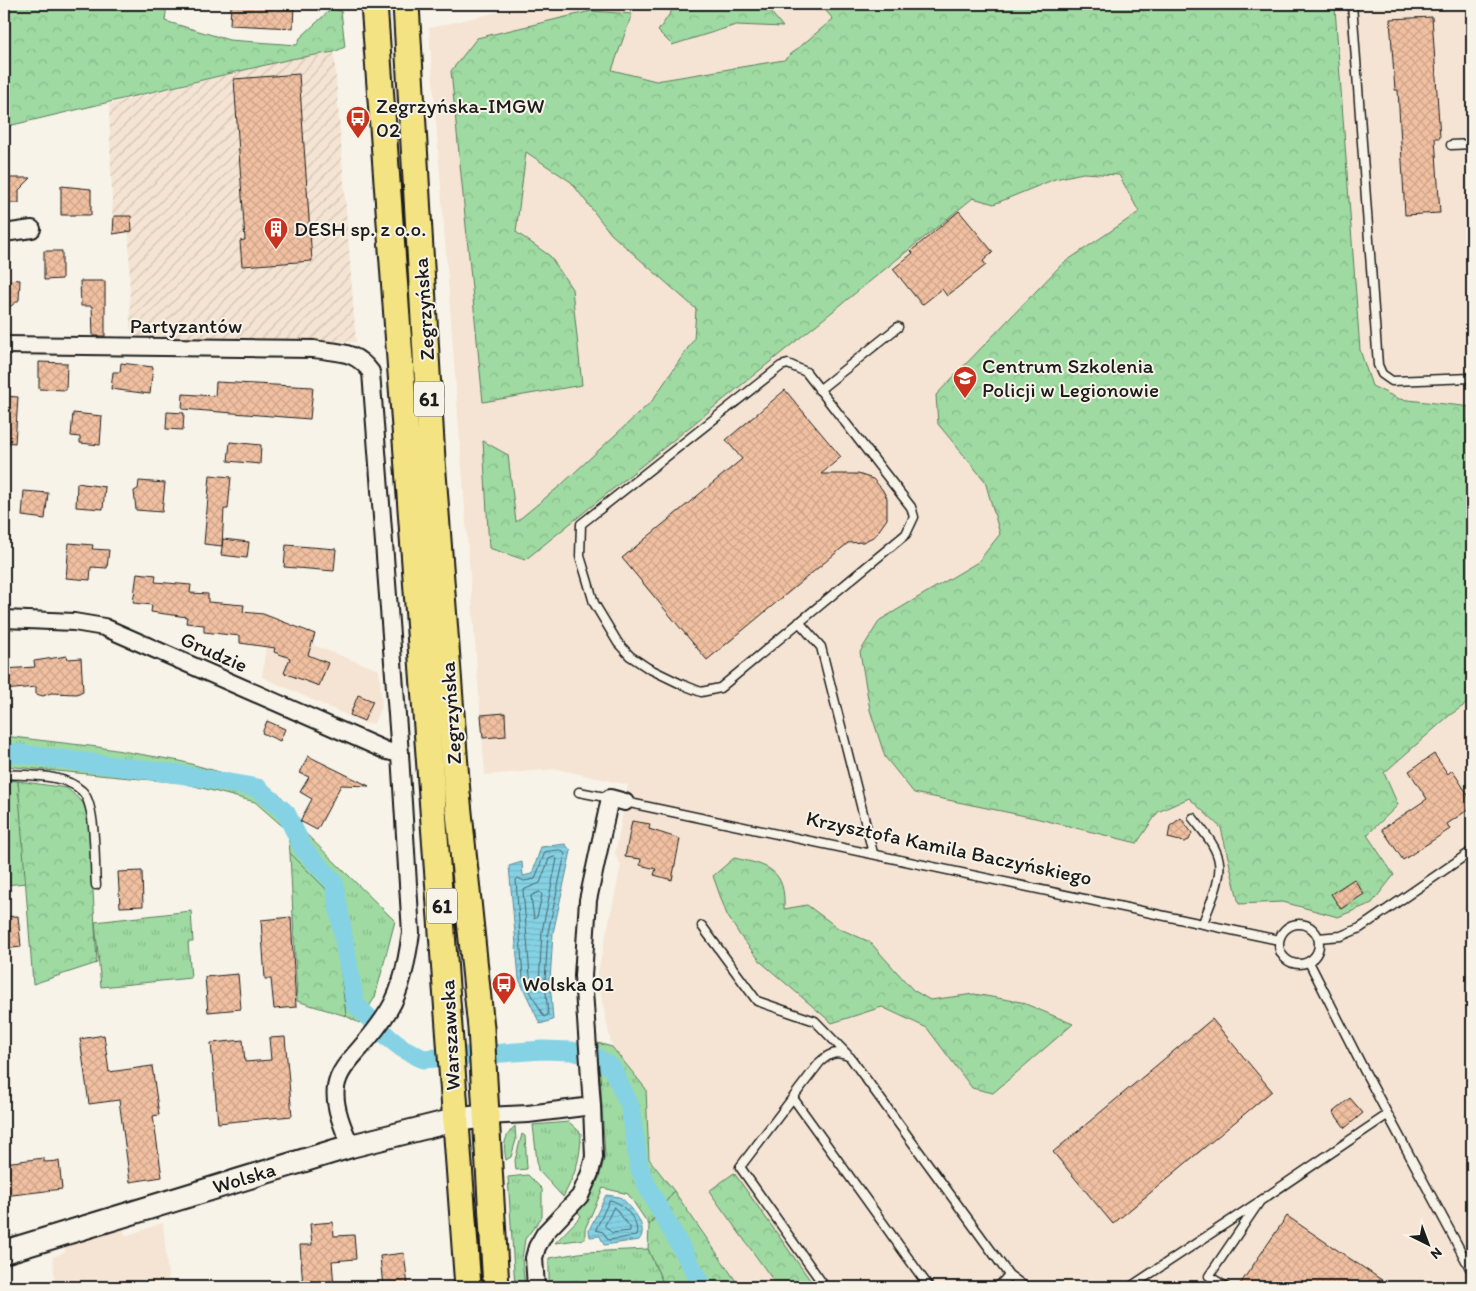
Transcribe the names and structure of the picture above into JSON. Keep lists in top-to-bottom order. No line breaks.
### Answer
{"streets":{"main road":["Zegrzyńska","61","Warszawska"],"street":["Partyzantów","Grudzie","Wolska"],"lane":["Krzysztofa Kamila Baczyńskiego"]},"crossings":[["Zegrzyńska","Warszawska"],["Partyzantów","Grudzie"],["Warszawska","Wolska"]],"places":{"bus stop":["Zegrzyńska-IMGW 02","Wolska 01"],"building":["DESH sp. z o.o."],"school or university":["Centrum Szkolenia Policji w Legionowie"]},"north":"bottom right"}
